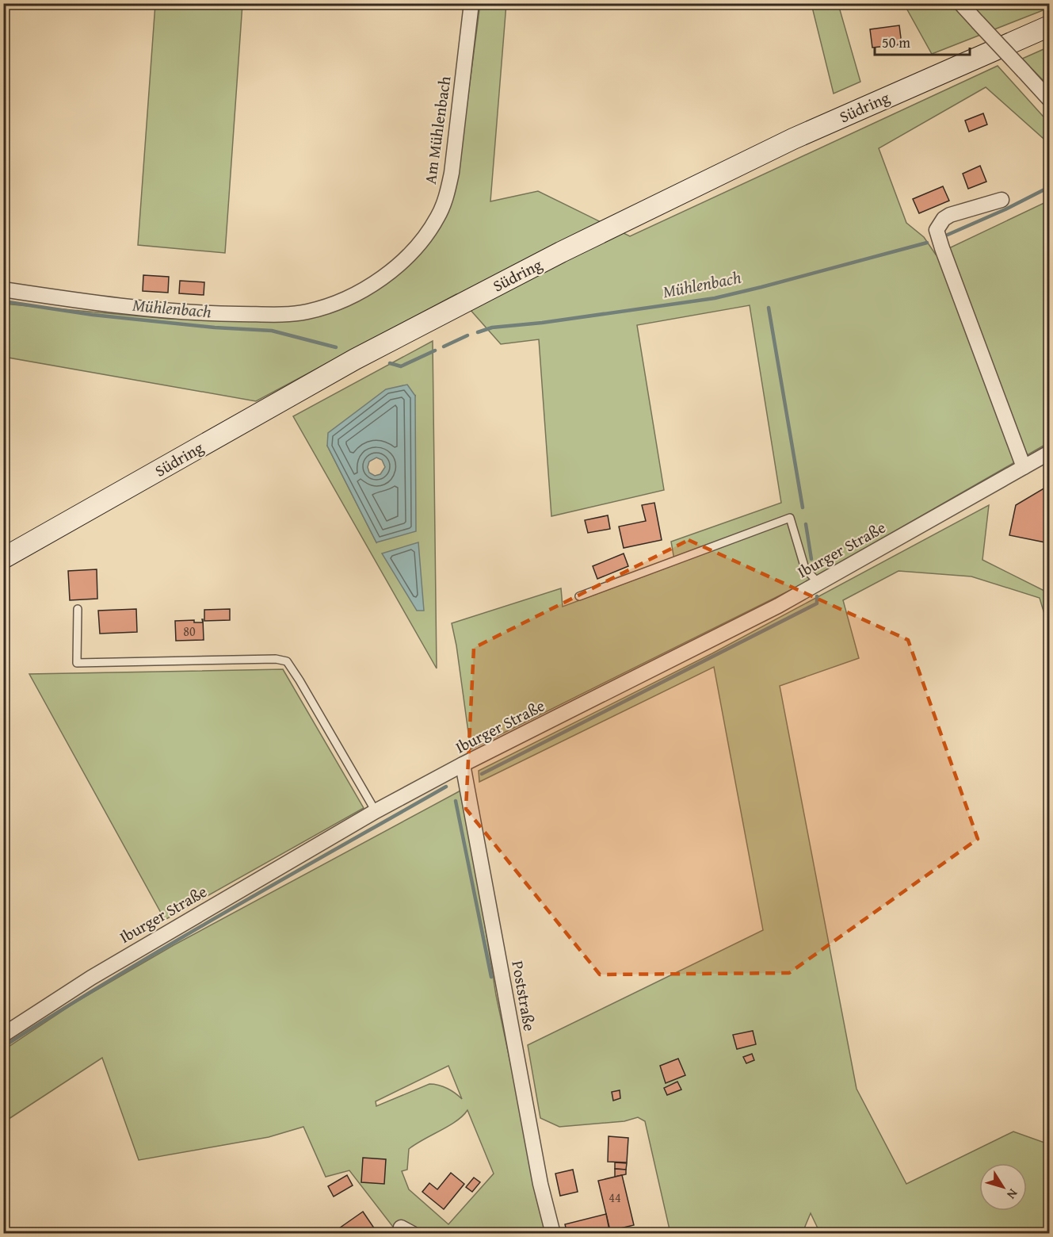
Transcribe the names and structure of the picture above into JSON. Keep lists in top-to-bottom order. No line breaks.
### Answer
{"streets":{"main road":["Südring"],"street":["Am Mühlenbach","Iburger Straße","Poststraße"]},"crossings":[["Iburger Straße","Poststraße"]],"water":["Mühlenbach"],"house_numbers":["80","44"],"scale_bar":"50 m","north":"bottom right"}
